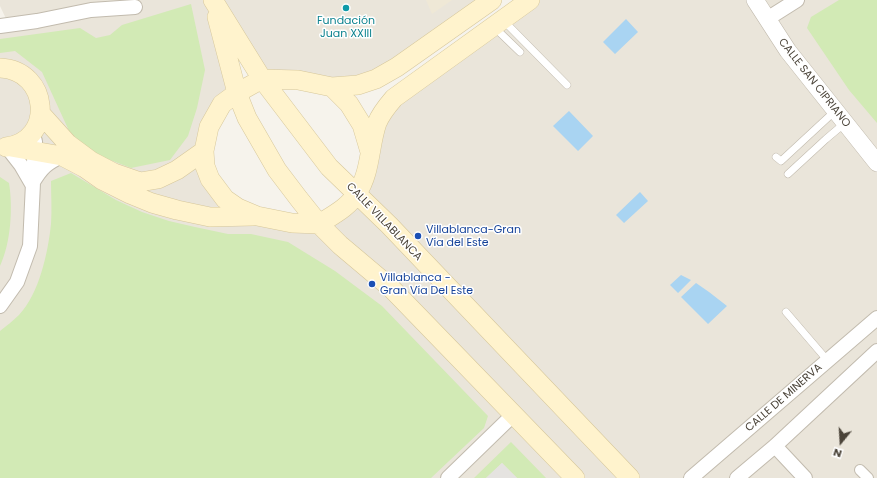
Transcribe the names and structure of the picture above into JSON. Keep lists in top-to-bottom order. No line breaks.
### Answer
{"streets":{"main road":["CALLE VILLABLANCA"],"street":["CALLE SAN CIPRIANO","CALLE DE MINERVA"]},"places":["Fundación Juan XXIII","Villablanca-Gran Vía del Este","Villablanca - Gran Vía Del Este"],"north":"bottom"}
